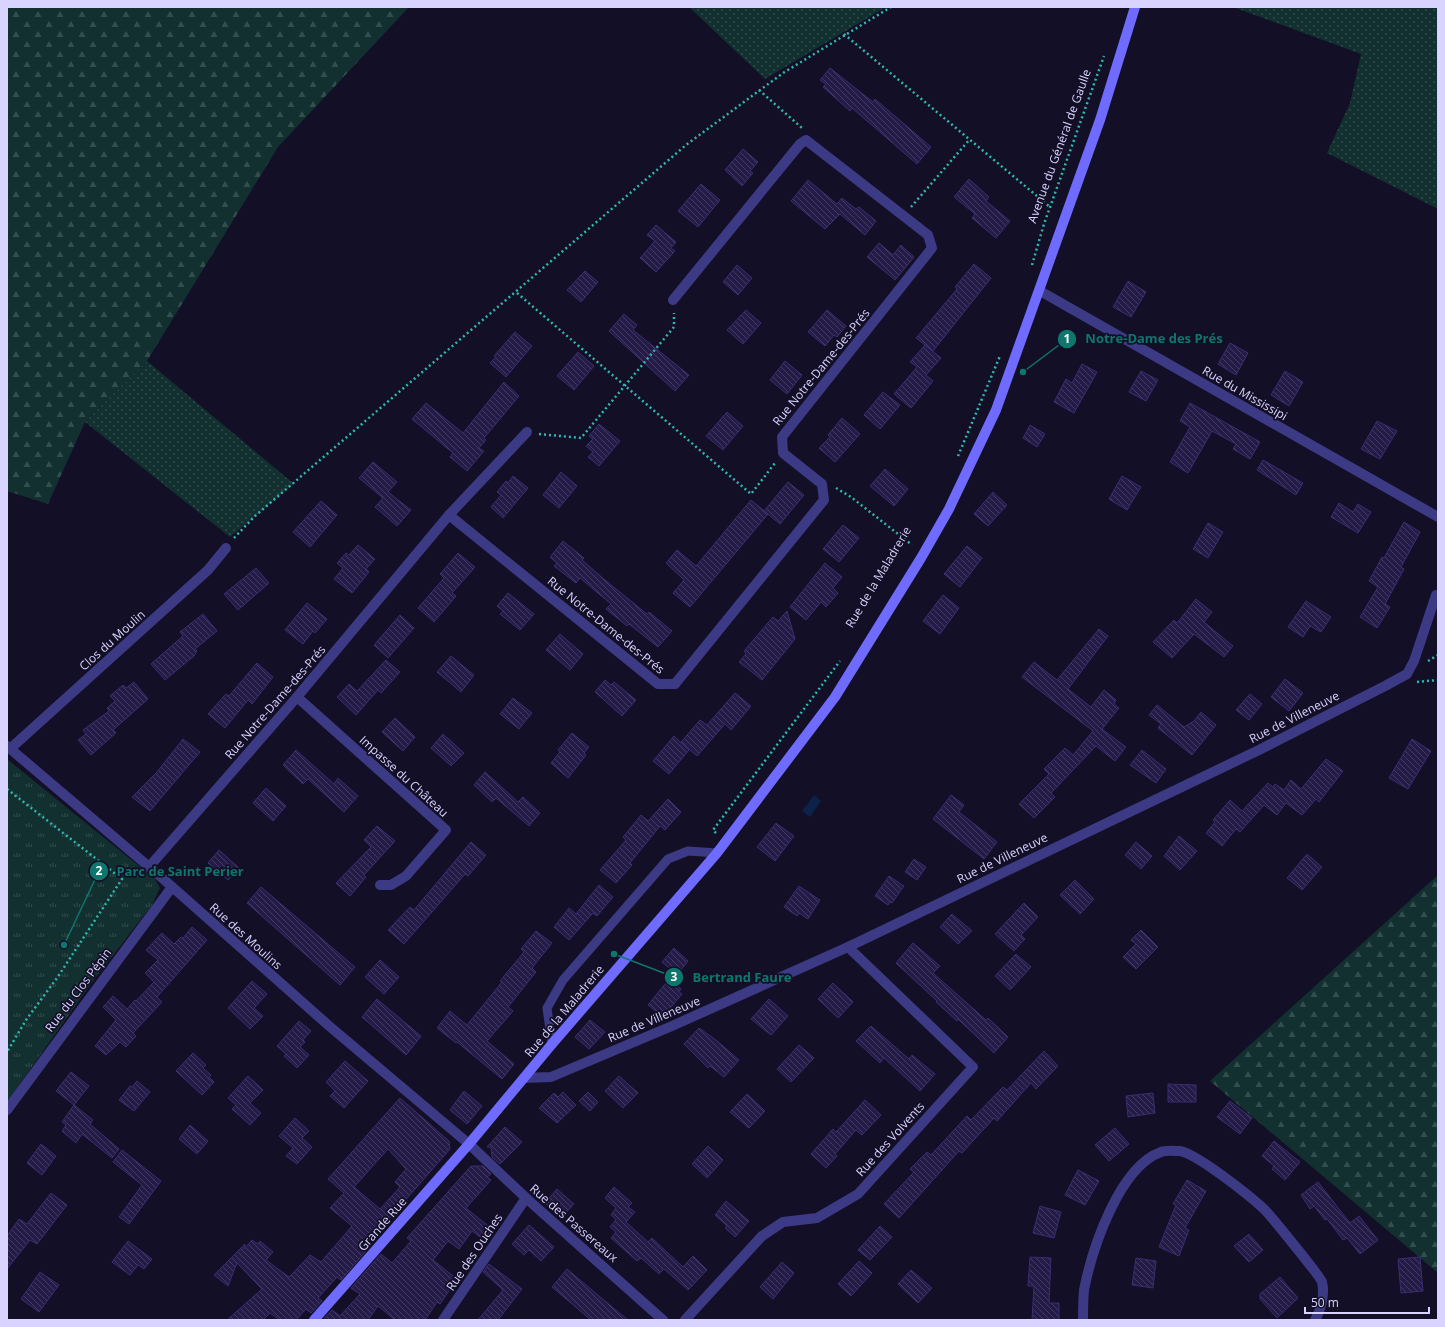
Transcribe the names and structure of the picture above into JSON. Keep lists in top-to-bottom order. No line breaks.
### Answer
{"streets":{"main road":["Rue de la Maladrerie","Grande Rue"],"street":["Rue Notre-Dame-des-Prés","Rue du Mississipi","Clos du Moulin","Rue de Villeneuve","Impasse du Château","Rue des Moulins","Rue du Clos Pépin","Rue des Volvents","Rue des Passereaux","Rue des Ouches"],"path":["Avenue du Général de Gaulle"]},"crossings":[["Rue Notre-Dame-des-Prés","Impasse du Château"],["Rue Notre-Dame-des-Prés","Rue des Moulins"],["Rue du Mississipi","Rue de la Maladrerie"],["Rue de la Maladrerie","Rue de Villeneuve"],["Rue de la Maladrerie","Rue des Moulins"],["Rue de la Maladrerie","Rue des Passereaux"],["Rue de la Maladrerie","Grande Rue"],["Clos du Moulin","Rue des Moulins"],["Rue de Villeneuve","Rue des Volvents"],["Rue des Moulins","Rue du Clos Pépin"],["Rue des Moulins","Rue des Passereaux"],["Rue des Moulins","Grande Rue"],["Rue des Passereaux","Grande Rue"],["Rue des Passereaux","Rue des Ouches"]],"places":["Notre-Dame des Prés","Parc de Saint Perier","Bertrand Faure"],"scale_bar":"50 m"}
